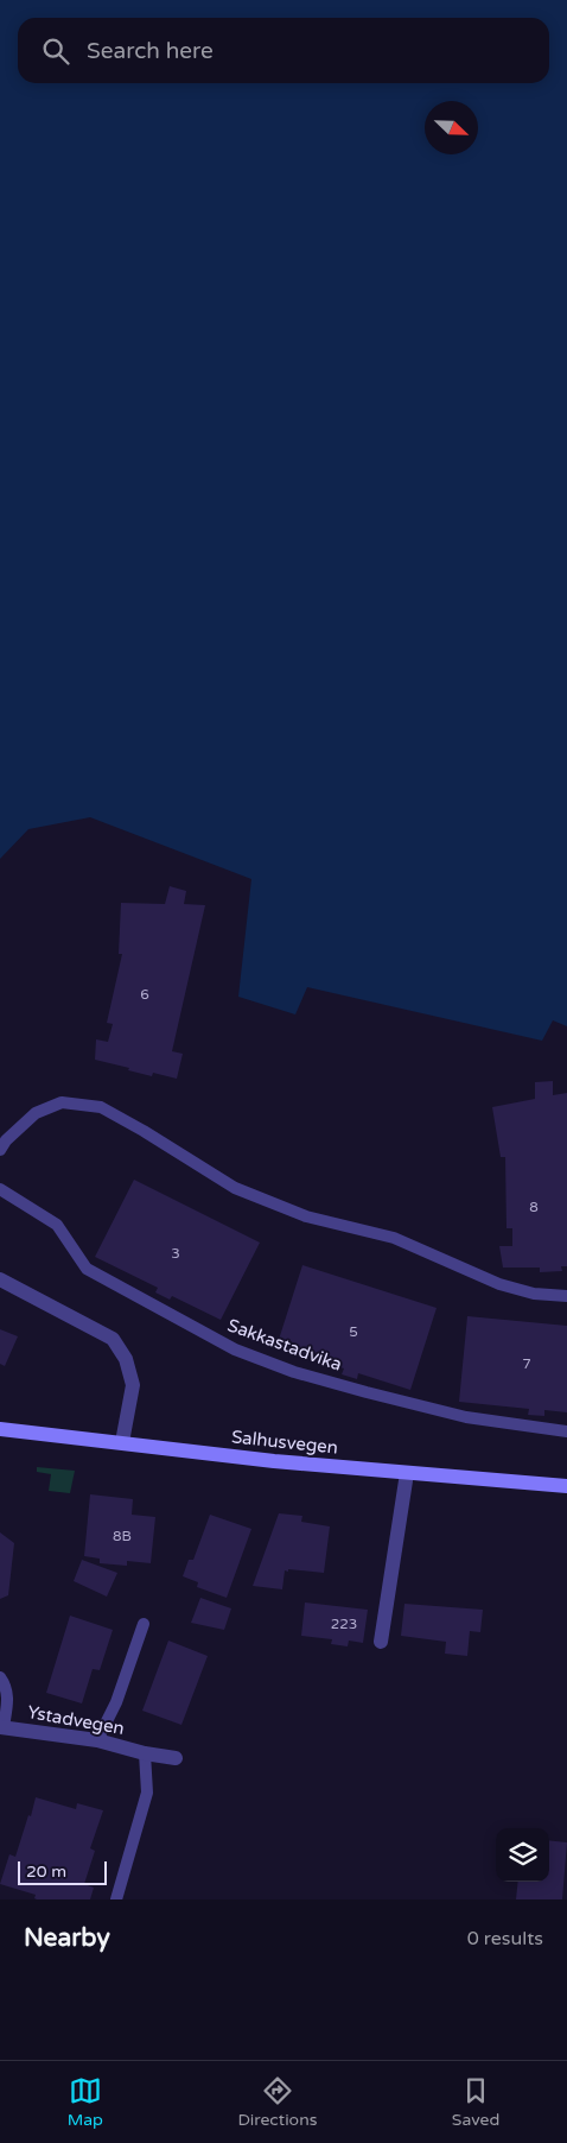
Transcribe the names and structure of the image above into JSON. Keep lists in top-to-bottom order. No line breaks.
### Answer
{"streets":{"main road":["Salhusvegen"],"street":["Ystadvegen"],"lane":["Sakkastadvika"]},"house_numbers":["6","8","3","5","7","8B","223"],"scale_bar":"20 m","north":"bottom right","page":{"search":"Search here","scale":"20 m","heading":["Nearby","0 results"],"nav":["Map","Directions","Saved"]}}
